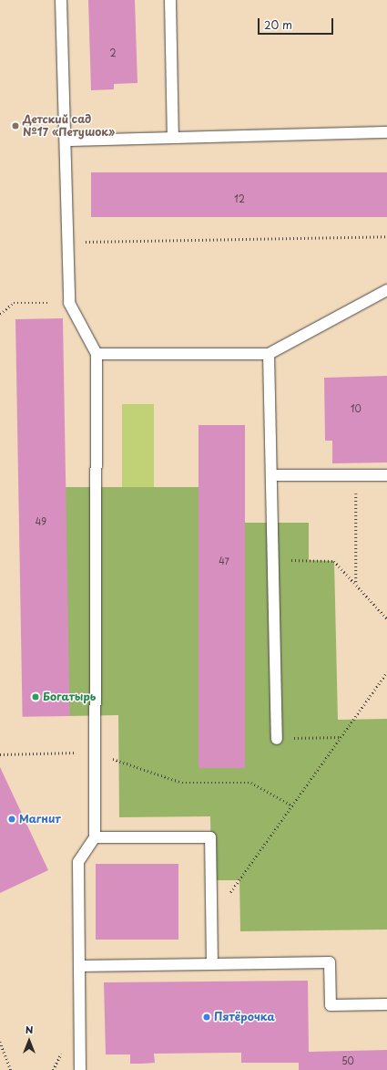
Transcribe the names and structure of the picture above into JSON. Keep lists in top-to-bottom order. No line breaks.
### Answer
{"places":["Детский сад №17 «Петушок»","Богатырь","Магнит","Пятёрочка"],"house_numbers":["2","12","10","49","47","50"],"scale_bar":"20 m","north":"top"}
